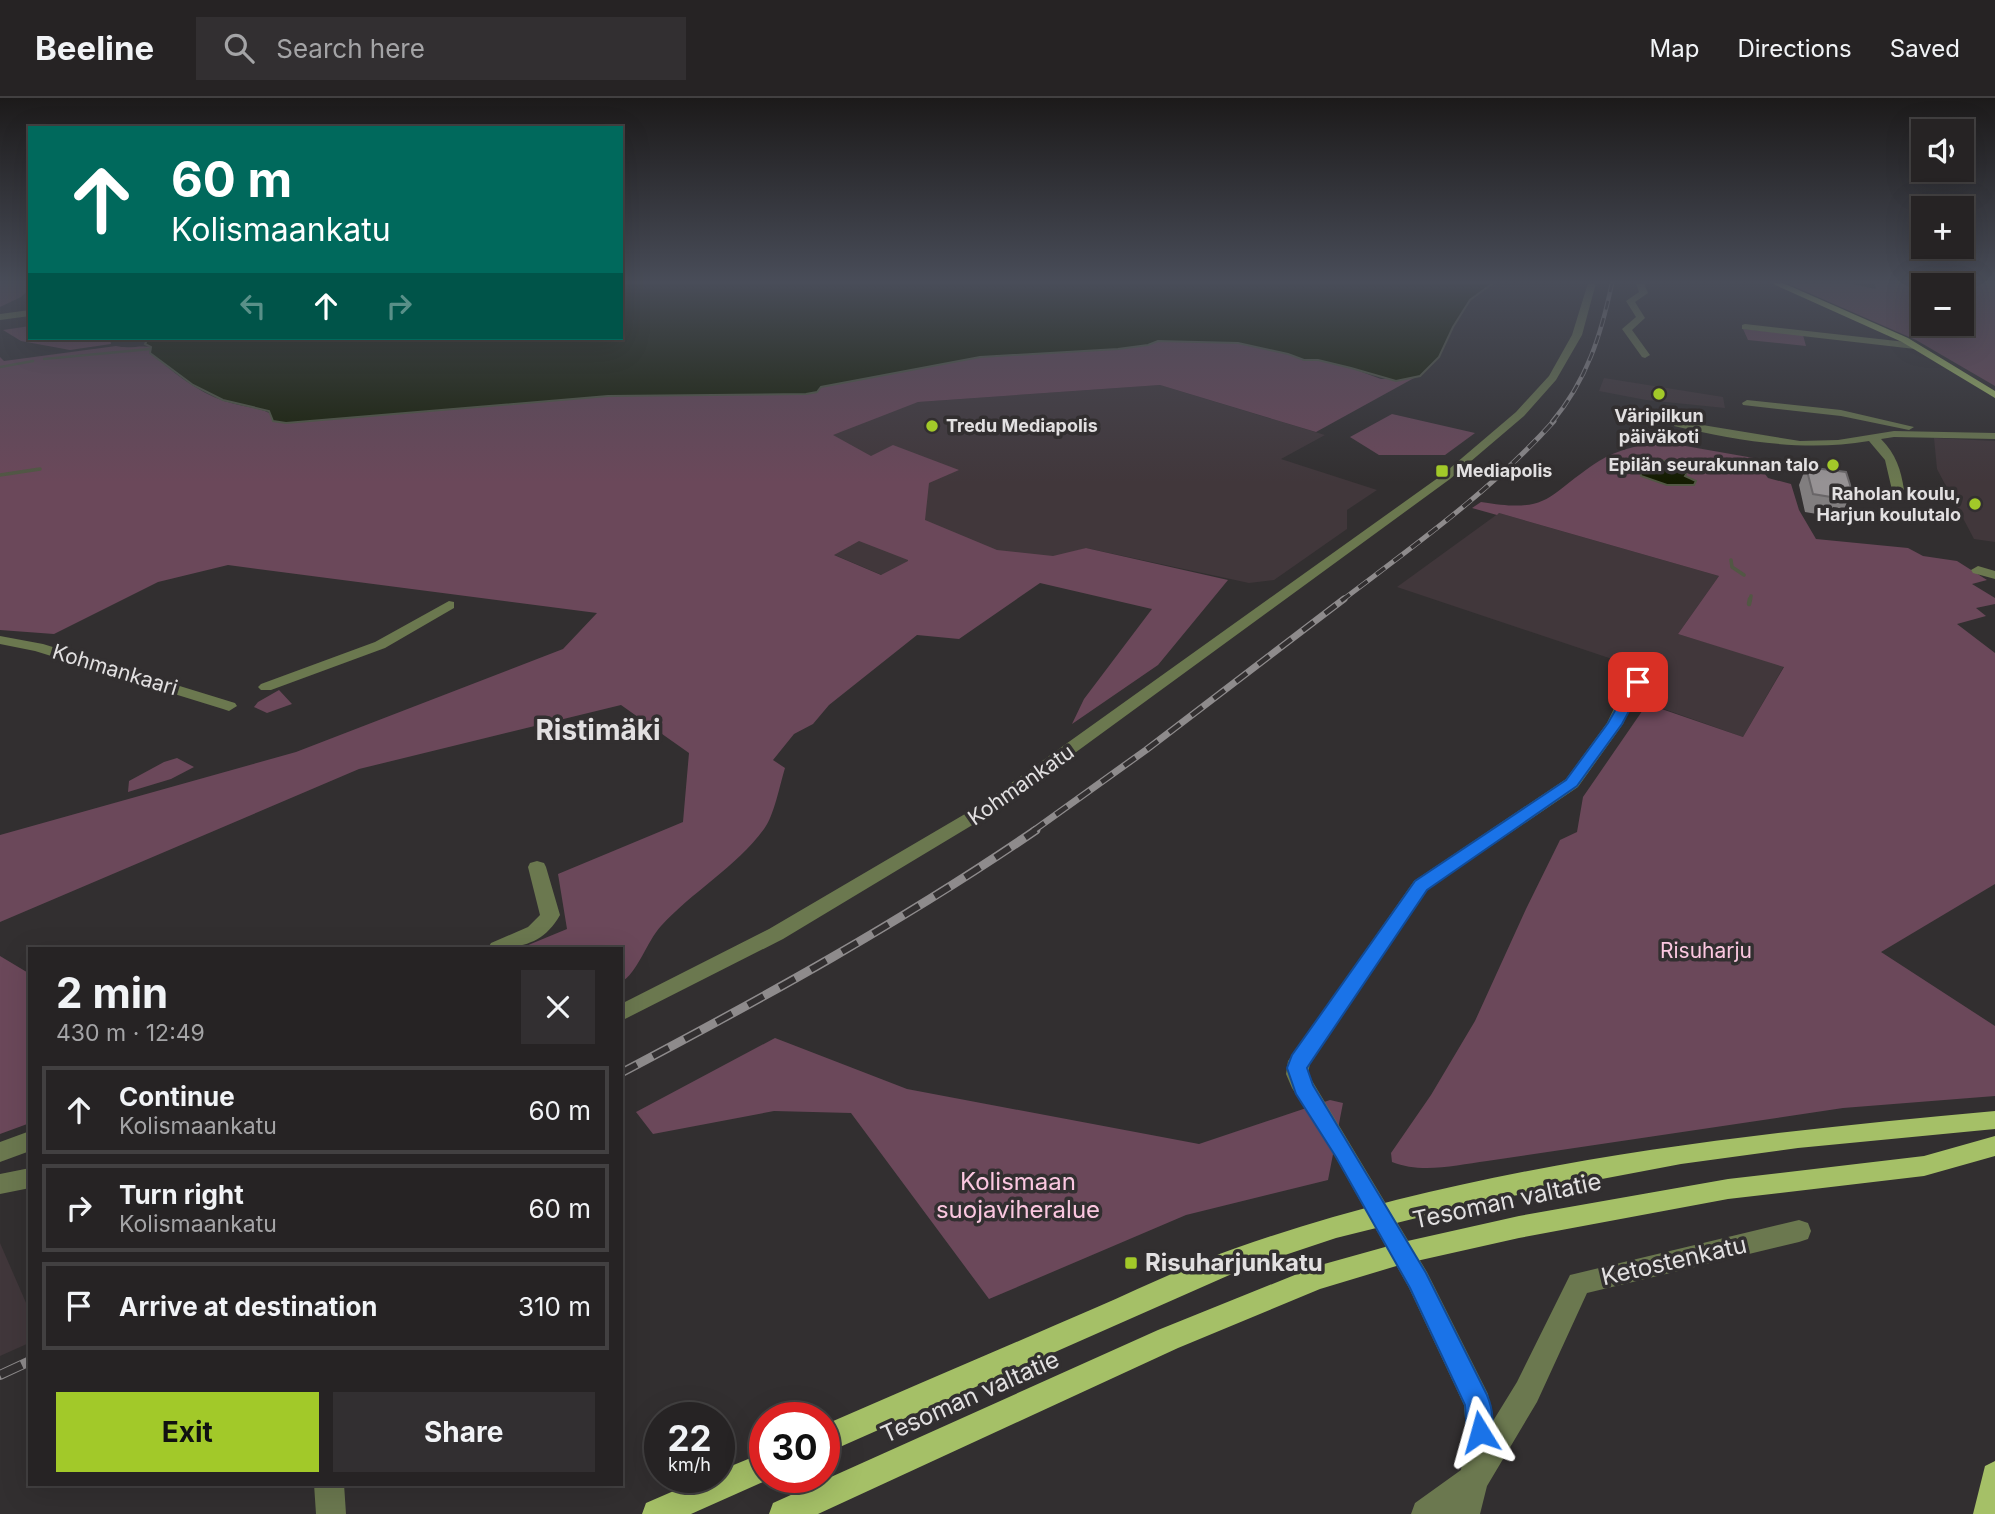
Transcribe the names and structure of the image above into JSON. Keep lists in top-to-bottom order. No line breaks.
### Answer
{"streets":{"main road":["Tesoman valtatie"],"street":["Kohmankaari","Kohmankatu","Ketostenkatu"]},"districts":["Ristimäki"],"parks":["Risuharju","Kolismaan suojaviheralue"],"places":{"other":["Väripilkun päiväkoti","Tredu Mediapolis","Epilän seurakunnan talo","Raholan koulu, Harjun koulutalo"],"transit":["Mediapolis","Risuharjunkatu"]},"page":{"header":"Beeline","search":"Search here","nav":["Map","Directions","Saved"],"map_buttons":["+","−"],"turn":["60 m","Kolismaankatu"],"heading":["2 min","430 m · 12:49"],"list":[{"name":"Continue","note":"Kolismaankatu","value":"60 m"},{"name":"Turn right","note":"Kolismaankatu","value":"60 m"},{"name":"Arrive at destination","value":"310 m"}],"buttons":["Exit","Share"],"speed":"22 km/h","limit":"30"}}
